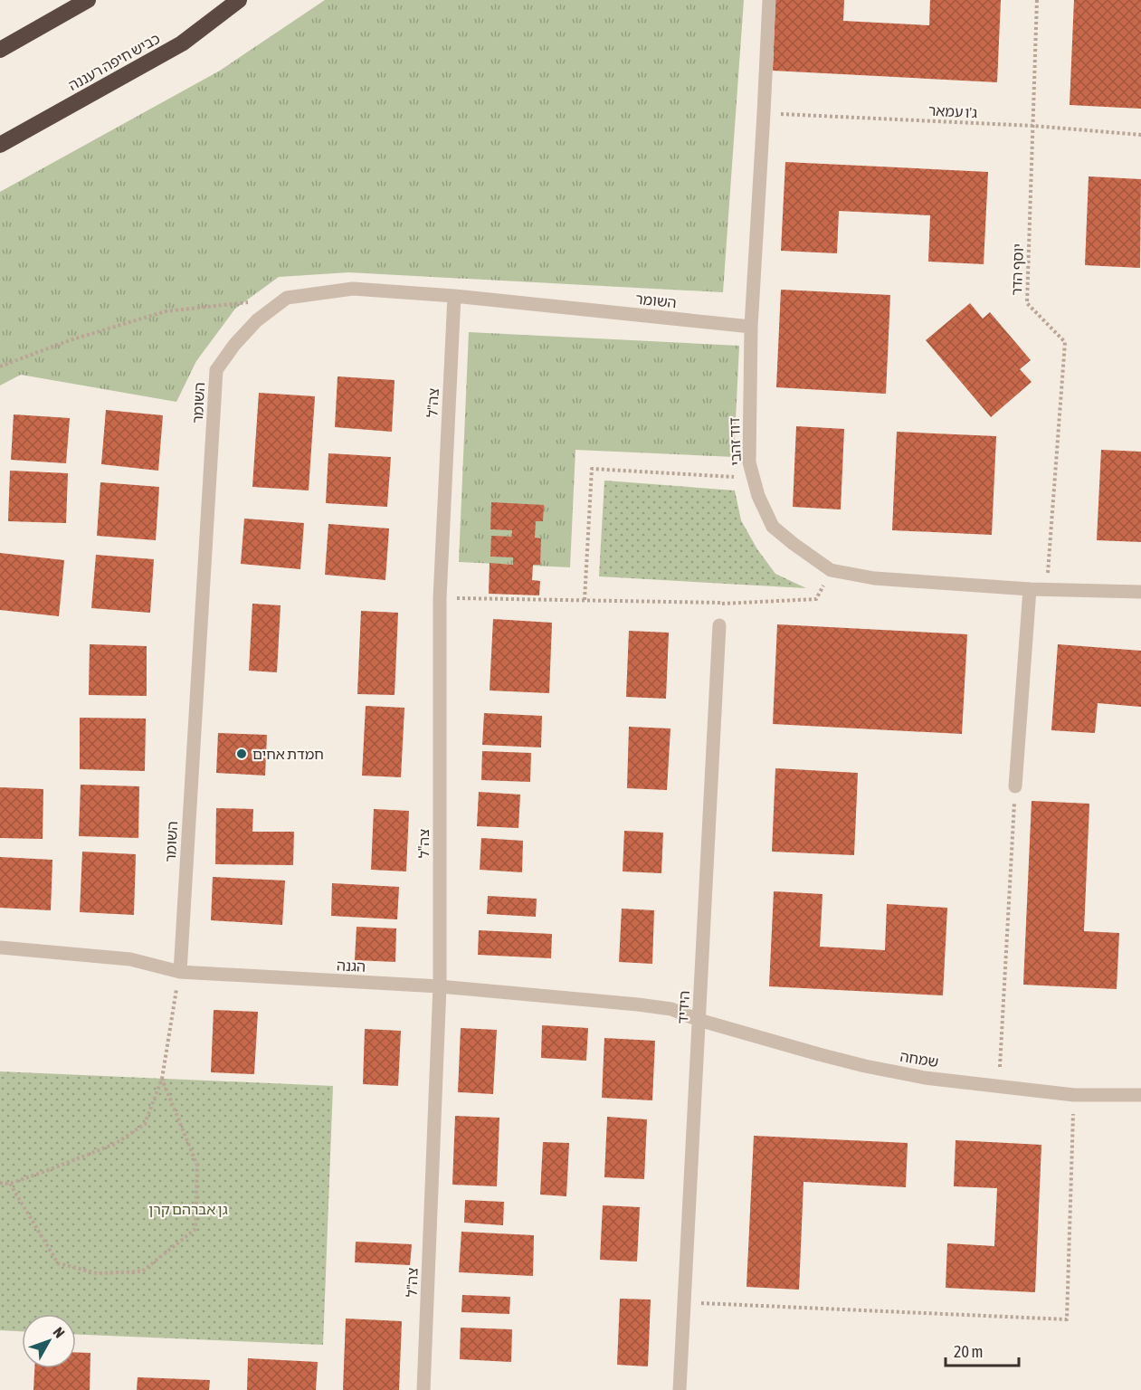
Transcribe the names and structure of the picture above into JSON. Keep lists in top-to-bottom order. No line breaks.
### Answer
{"streets":{"highway":["כביש חיפה רעננה"],"street":["השומר","צה\"ל","דוד זהבי","הגנה","הידיד","שמחה"],"path":["ג'ו עמאר","יוסף הדר"]},"crossings":[["ג'ו עמאר","יוסף הדר"],["ג'ו עמאר","דוד זהבי"],["יוסף הדר","דוד זהבי"],["השומר","צה\"ל"],["השומר","דוד זהבי"],["השומר","הגנה"],["צה\"ל","הגנה"],["הגנה","הידיד"],["הגנה","שמחה"],["הידיד","שמחה"]],"parks":["גן אברהם קרן"],"places":["חמדת אחים"],"scale_bar":"20 m","north":"top right"}
